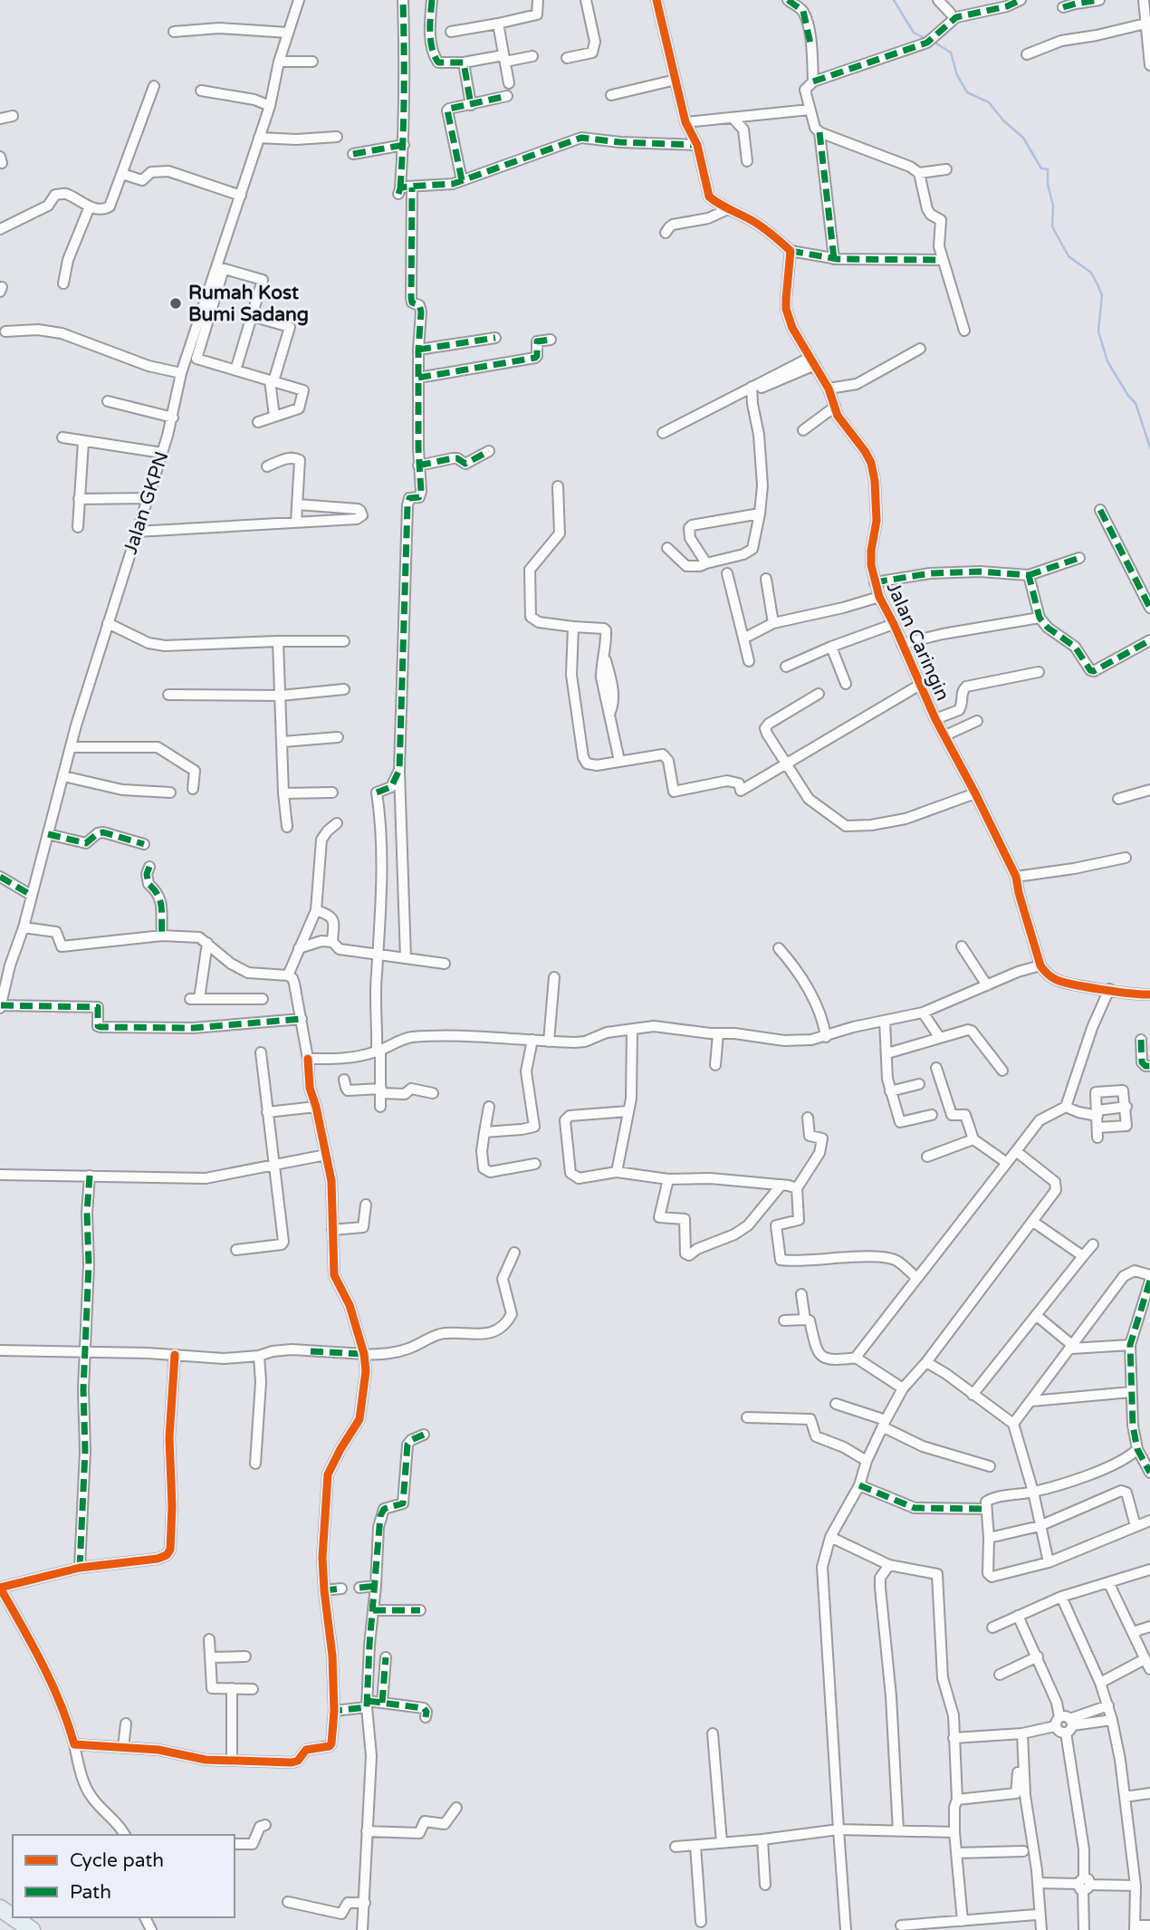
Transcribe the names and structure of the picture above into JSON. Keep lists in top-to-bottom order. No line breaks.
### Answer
{"streets":{"street":["Jalan GKPN","Jalan Caringin"]},"places":["Rumah Kost Bumi Sadang"],"legend":["Cycle path","Path"]}
